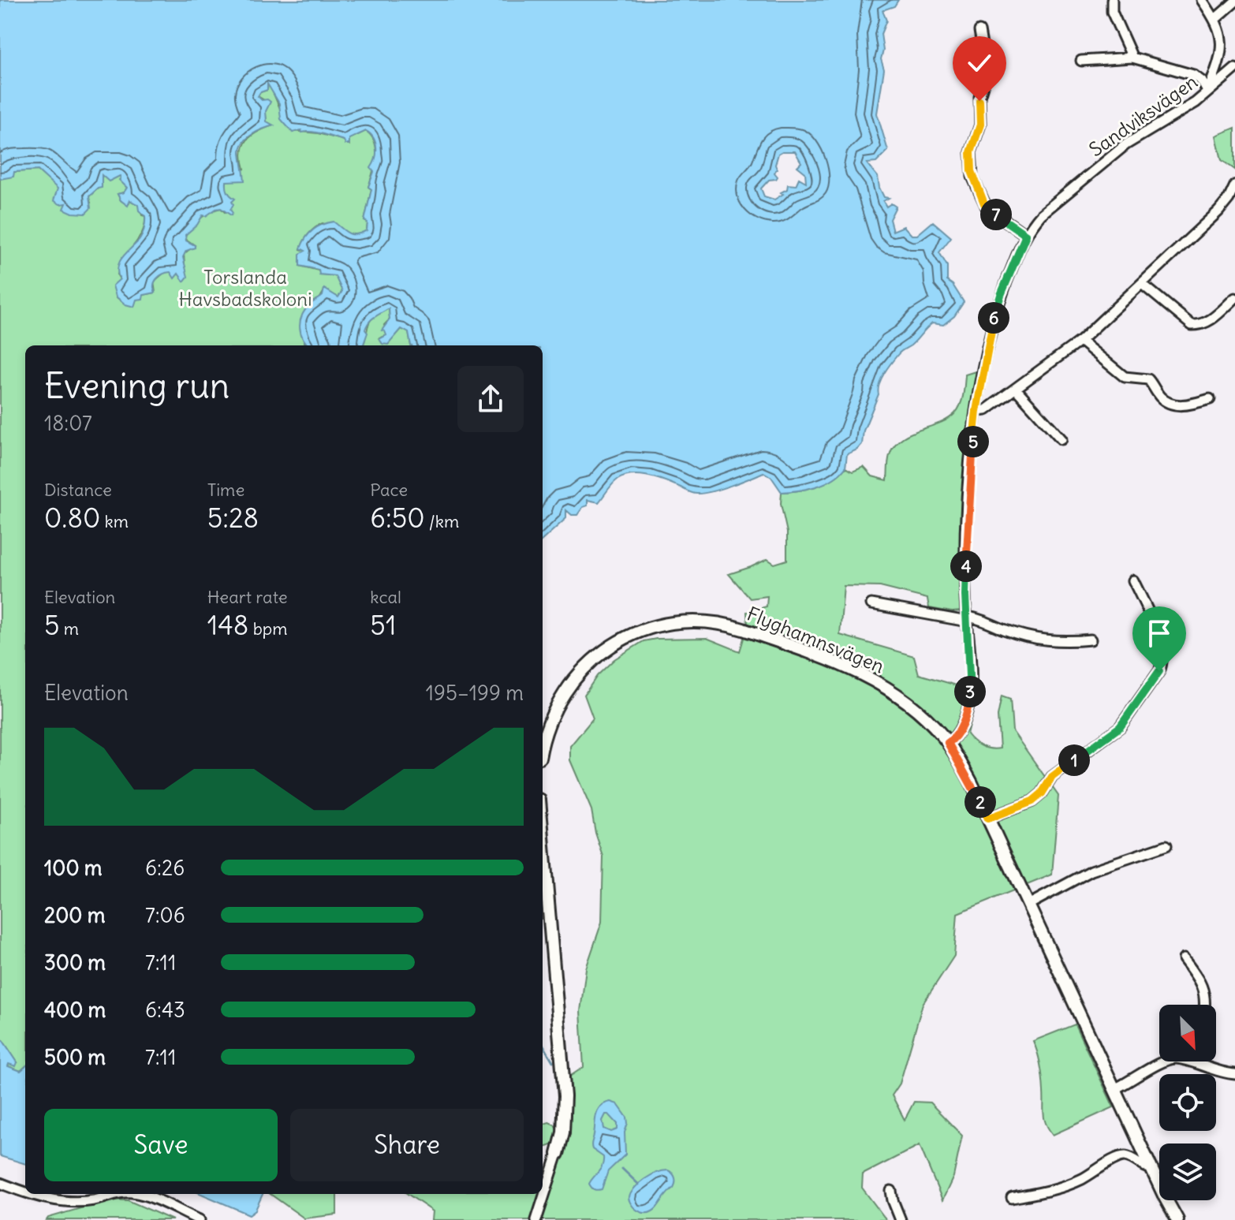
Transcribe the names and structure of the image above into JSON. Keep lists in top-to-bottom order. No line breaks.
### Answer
{"streets":{"street":["Sandviksvägen","Flyghamnsvägen"]},"crossings":[["Sandviksvägen","Flyghamnsvägen"]],"parks":["Torslanda Havsbadskoloni"],"north":"bottom right","page":{"pins":["7","6","5","4","3","1","2"],"heading":["Evening run","18:07"],"stats":[["Distance","0.80 km"],["Time","5:28"],["Pace","6:50 /km"],["Elevation","5 m"],["Heart rate","148 bpm"],["kcal","51"]],"chart":["Elevation","195–199 m"],"list":[{"name":"100 m","note":"6:26"},{"name":"200 m","note":"7:06"},{"name":"300 m","note":"7:11"},{"name":"400 m","note":"6:43"},{"name":"500 m","note":"7:11"}],"buttons":["Save","Share"]}}
